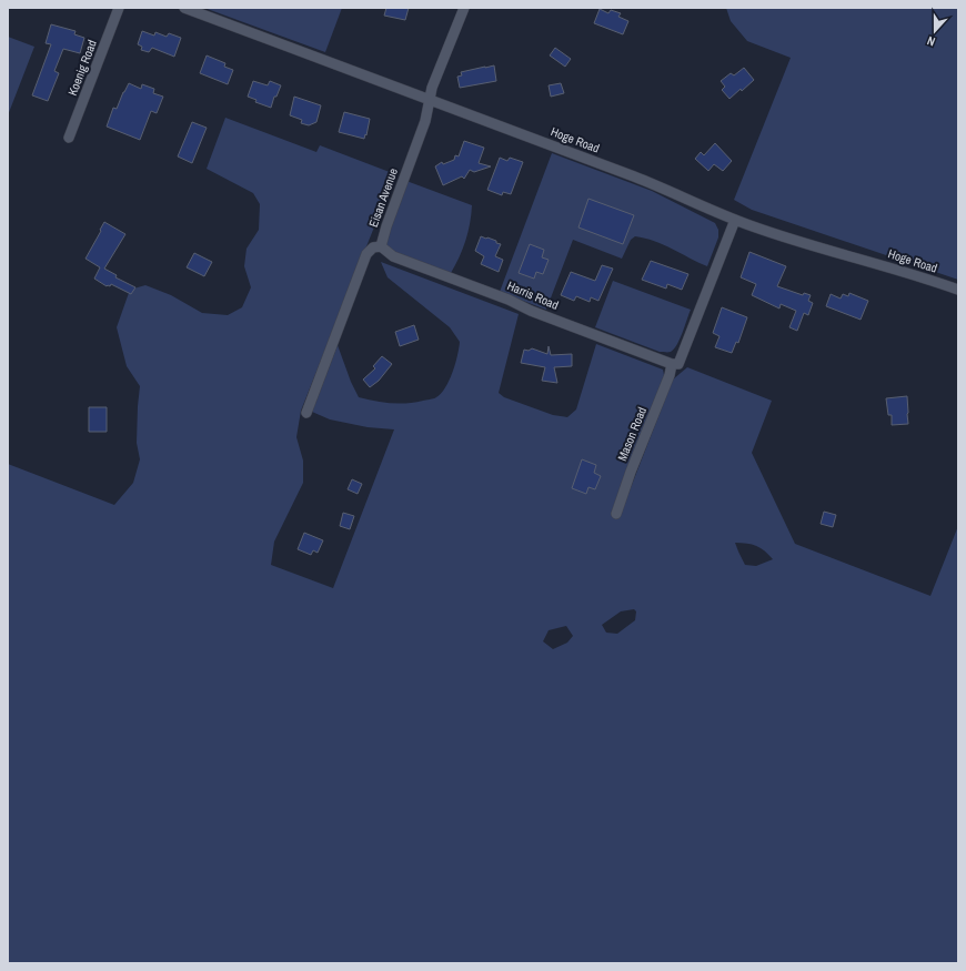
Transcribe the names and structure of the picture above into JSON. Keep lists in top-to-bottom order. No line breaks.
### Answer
{"streets":{"street":["Koenig Road","Hoge Road","Eisan Avenue","Harris Road","Mason Road"]},"crossings":[["Hoge Road","Eisan Avenue"],["Hoge Road","Mason Road"],["Eisan Avenue","Harris Road"],["Harris Road","Mason Road"]],"north":"bottom"}
